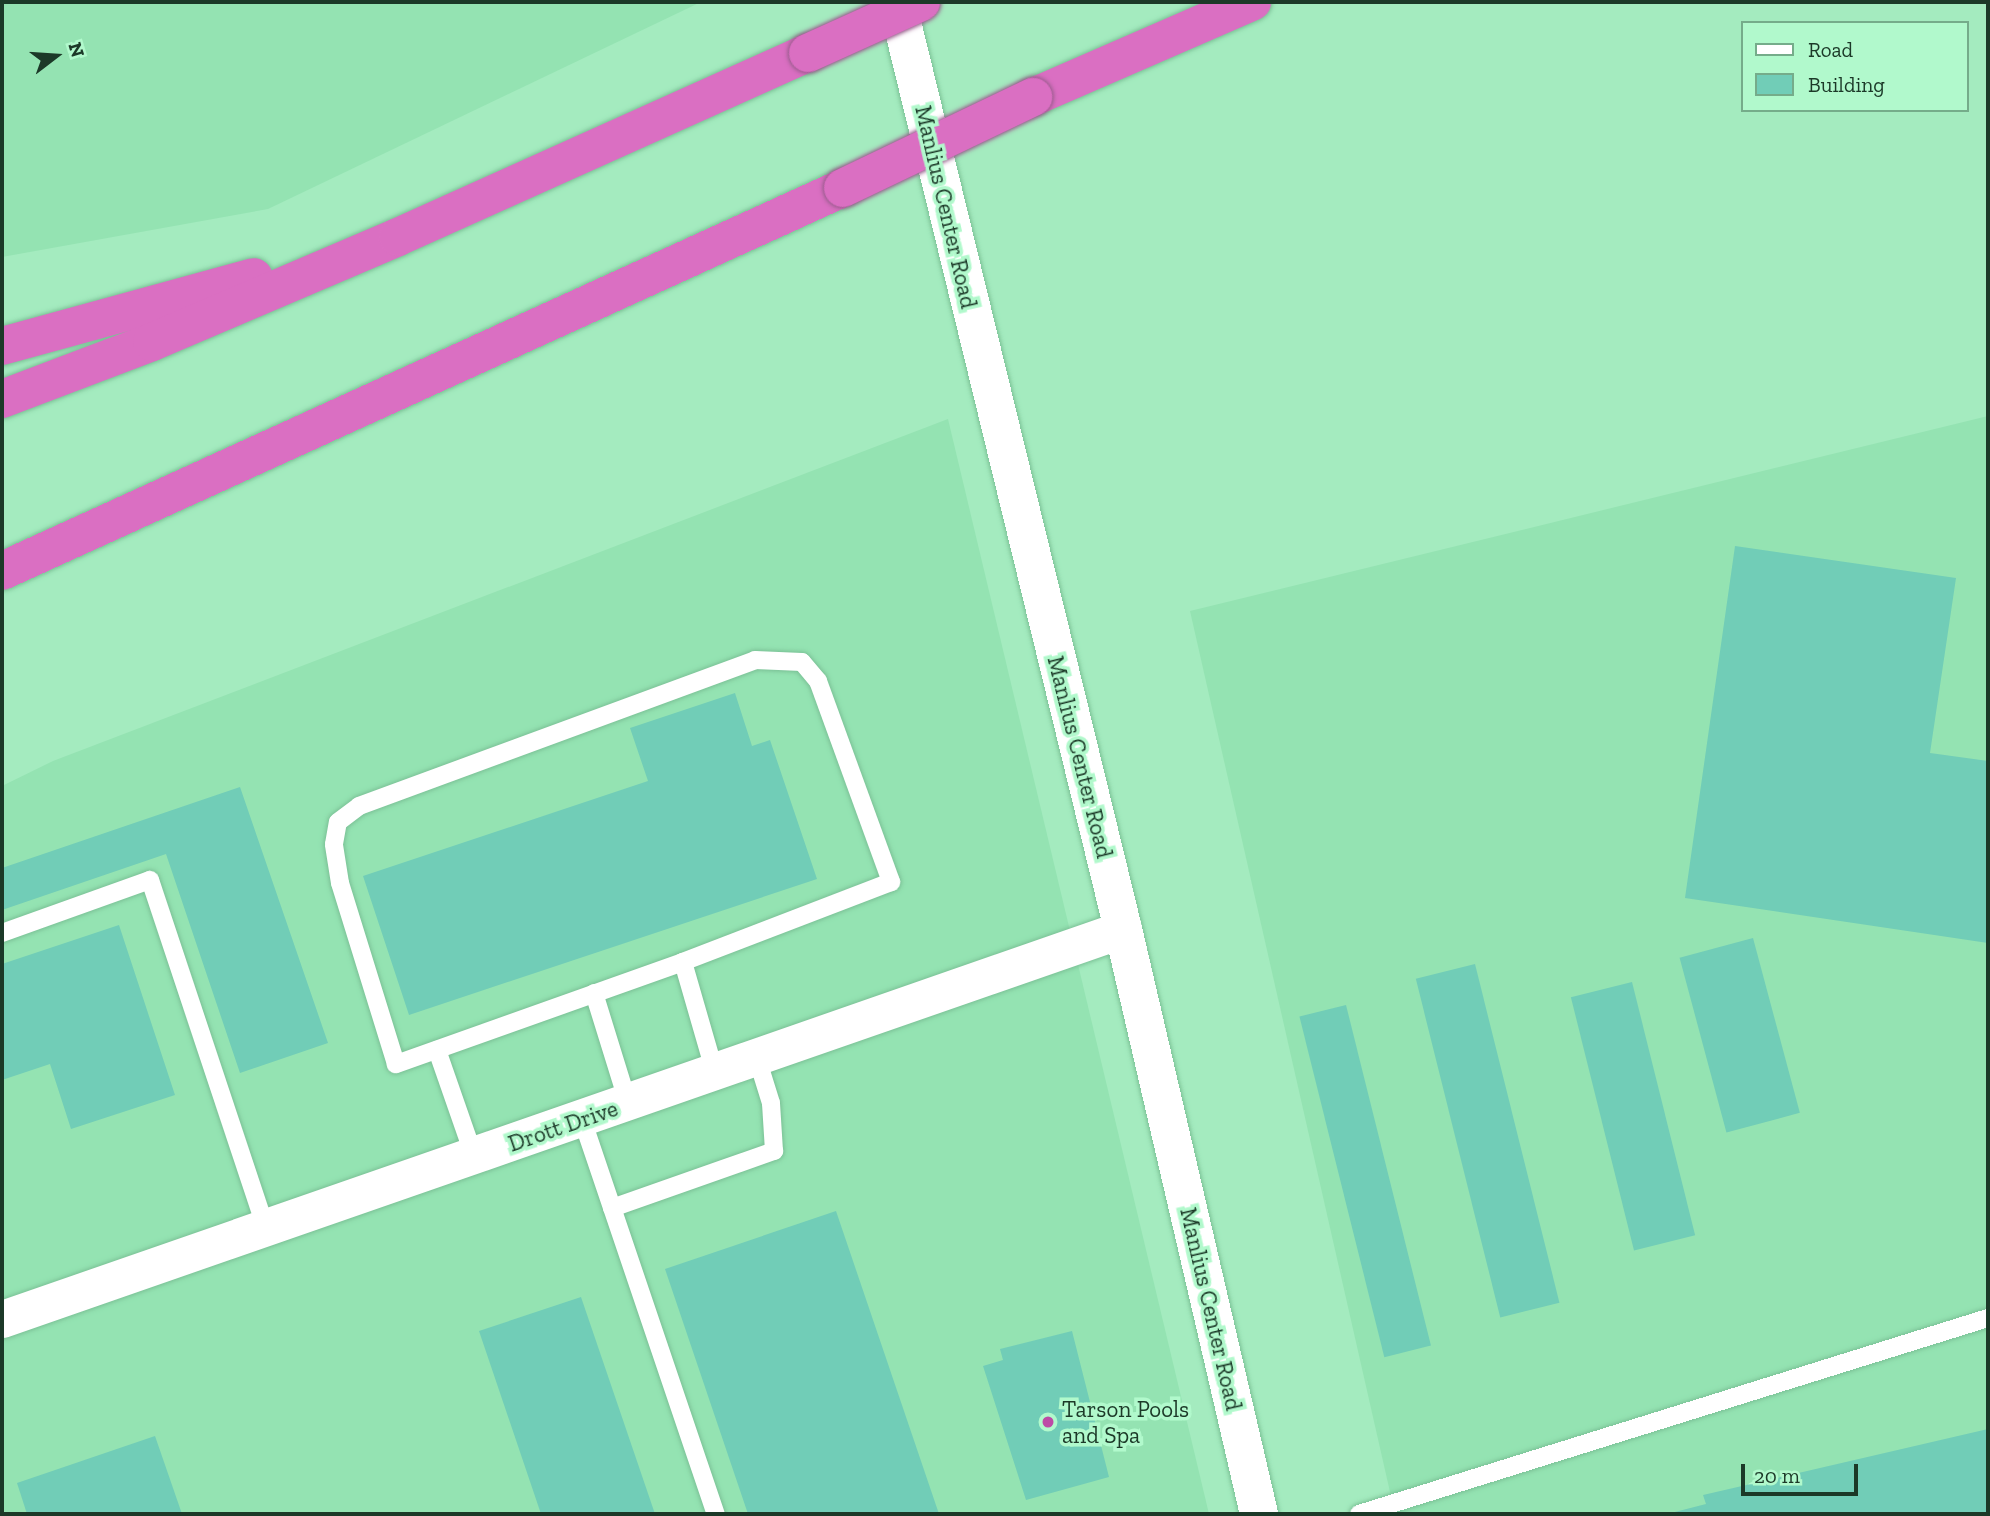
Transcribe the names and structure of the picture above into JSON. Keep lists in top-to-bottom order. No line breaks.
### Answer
{"streets":{"main road":["Manlius Center Road"],"street":["Drott Drive"]},"crossings":[["Manlius Center Road","Drott Drive"]],"places":["Tarson Pools and Spa"],"legend":["Road","Building"],"scale_bar":"20 m","north":"right"}
